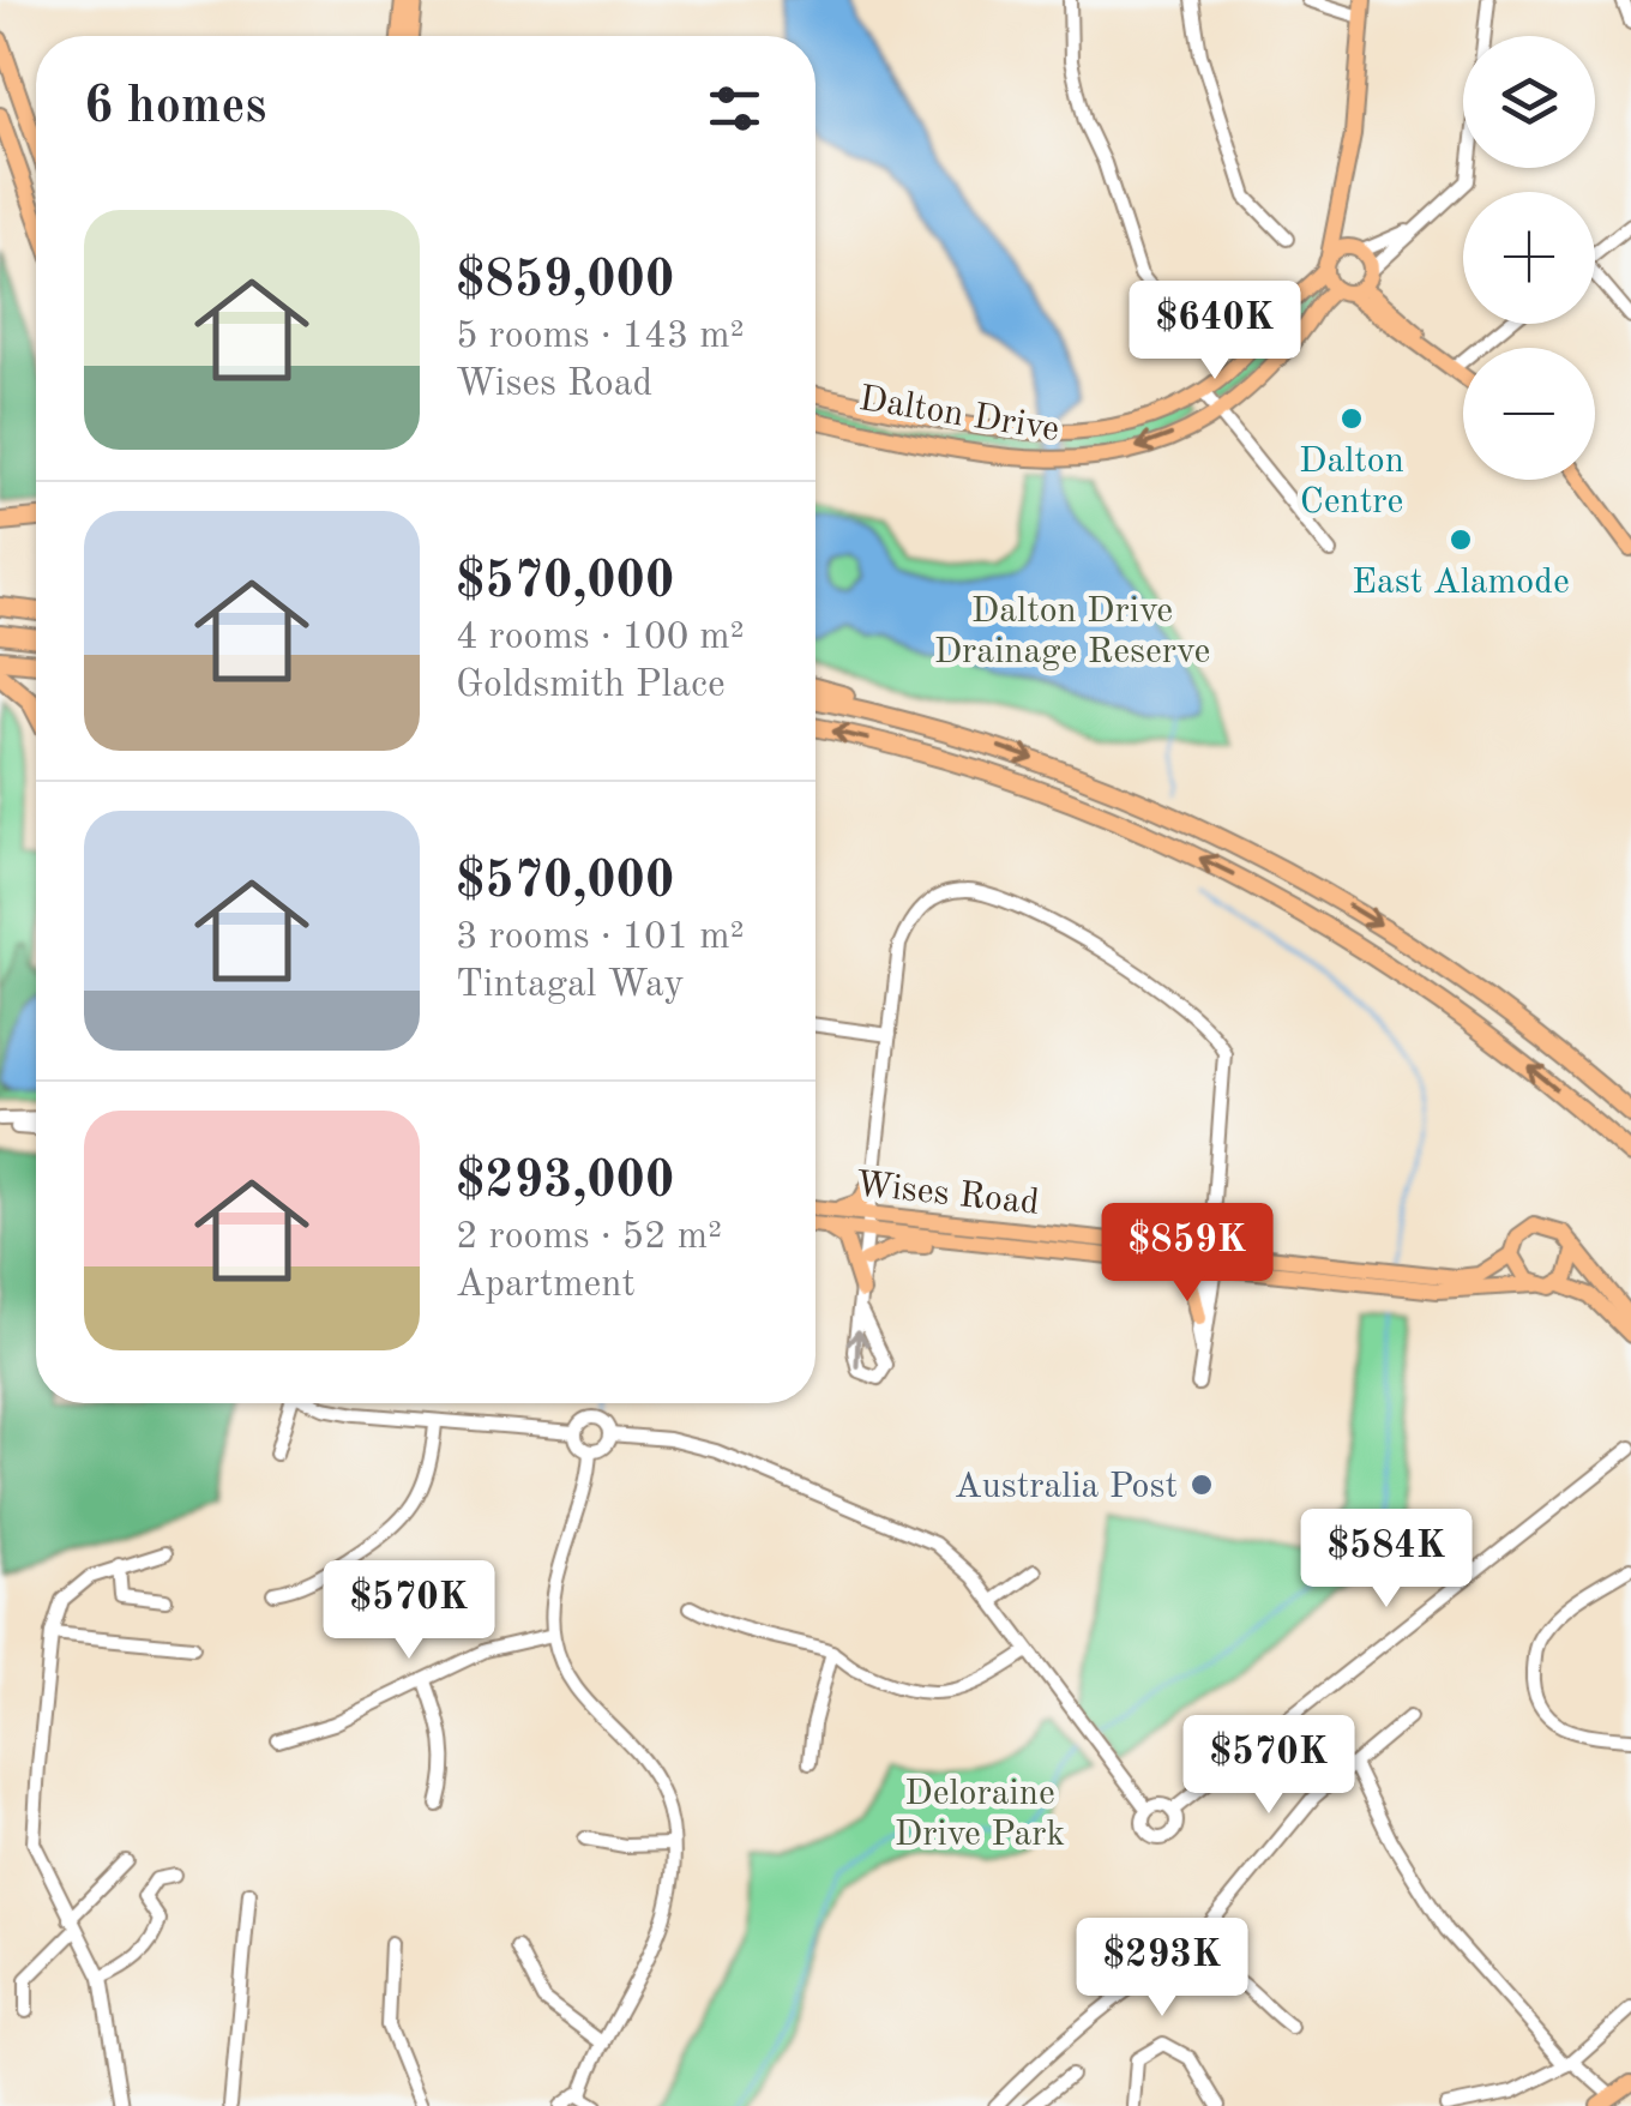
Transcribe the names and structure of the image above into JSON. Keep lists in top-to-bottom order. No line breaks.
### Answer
{"streets":{"main road":["Dalton Drive","Wises Road"]},"parks":["Dalton Drive Drainage Reserve","Deloraine Drive Park"],"places":["Dalton Centre","East Alamode","Australia Post"],"page":{"map_buttons":["+","−"],"heading":"6 homes","list":[{"name":"$859,000","note":"5 rooms · 143 m² · Wises Road"},{"name":"$570,000","note":"4 rooms · 100 m² · Goldsmith Place"},{"name":"$570,000","note":"3 rooms · 101 m² · Tintagal Way"},{"name":"$293,000","note":"2 rooms · 52 m² · Apartment"}],"price":["$640K","$859K","$584K","$570K","$570K","$293K"]}}
